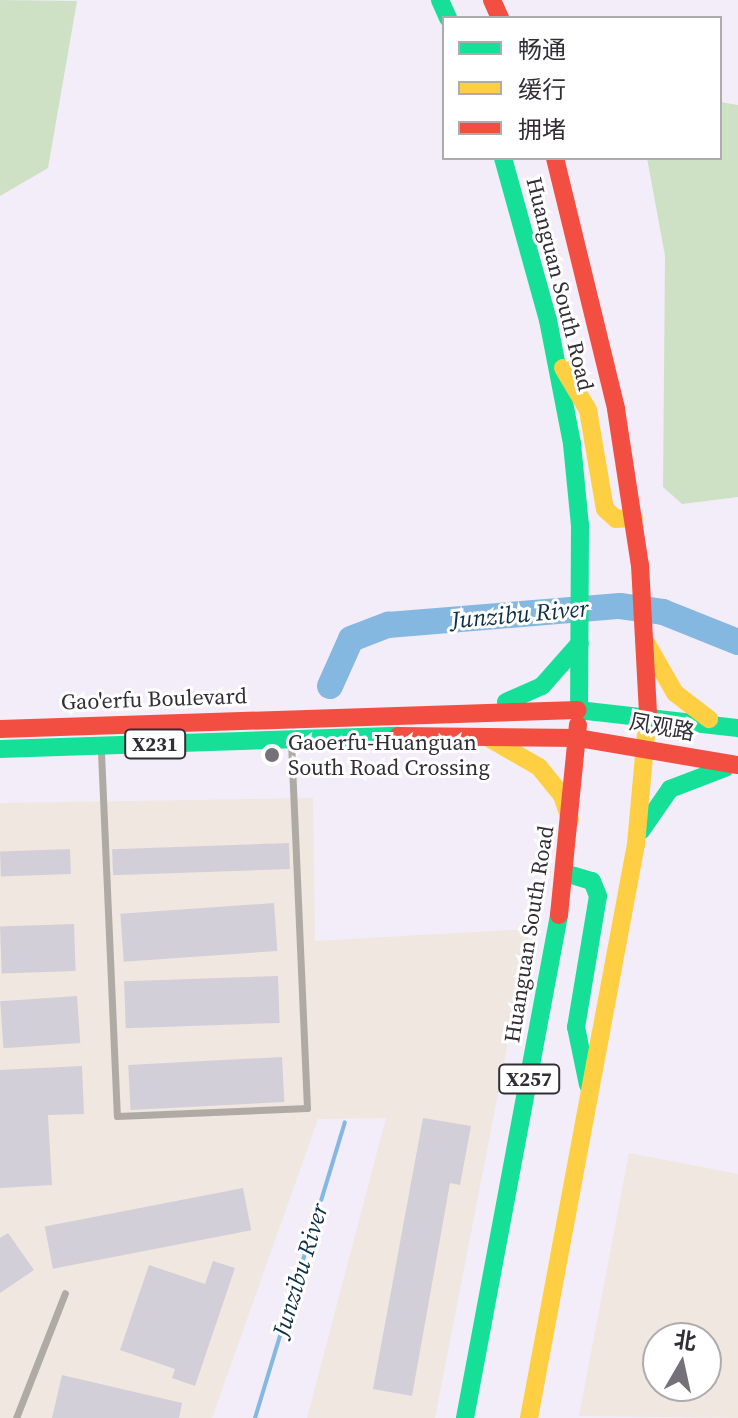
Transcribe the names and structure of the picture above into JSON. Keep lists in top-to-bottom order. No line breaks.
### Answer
{"streets":{"main road":["Huanguan South Road","Gao'erfu Boulevard","凤观路","X231","X257"]},"crossings":[["Huanguan South Road","凤观路"],["Huanguan South Road","X231"],["Gao'erfu Boulevard","X231"],["凤观路","X231"],["凤观路","X257"]],"water":["Junzibu River"],"places":["Gaoerfu-Huanguan South Road Crossing"],"legend":["畅通","缓行","拥堵"],"north":"top"}
